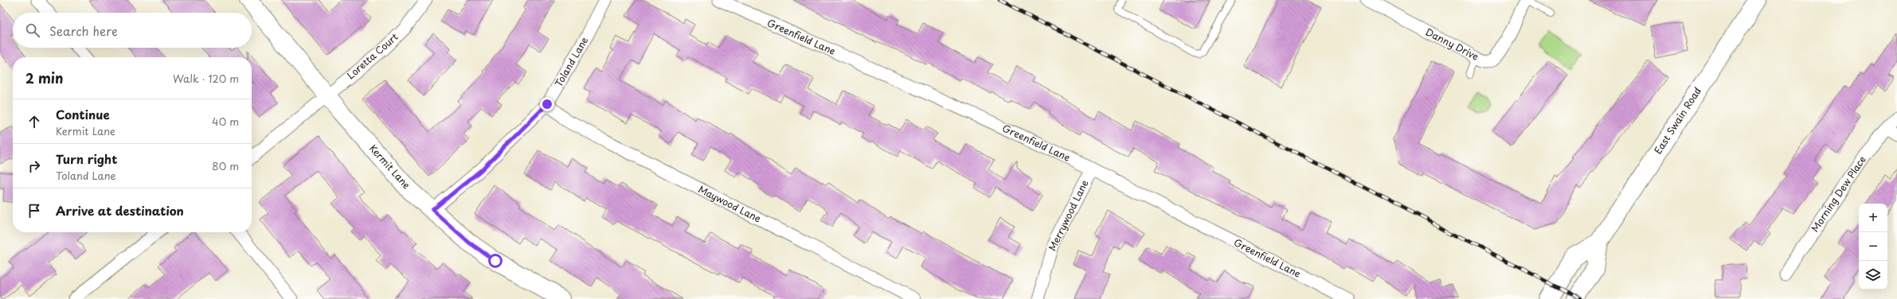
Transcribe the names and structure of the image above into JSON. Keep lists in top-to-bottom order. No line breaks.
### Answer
{"streets":{"street":["Greenfield Lane","Danny Drive","Loretta Court","Toland Lane","East Swain Road","Kermit Lane","Morning Dew Place","Maywood Lane","Merrywood Lane"]},"crossings":[["Greenfield Lane","Merrywood Lane"],["Loretta Court","Kermit Lane"],["Toland Lane","Kermit Lane"],["Toland Lane","Maywood Lane"]],"page":{"search":"Search here","heading":["2 min","Walk · 120 m"],"list":[["Continue","Kermit Lane","40 m"],["Turn right","Toland Lane","80 m"],"Arrive at destination"],"map_buttons":["+","−"]}}
